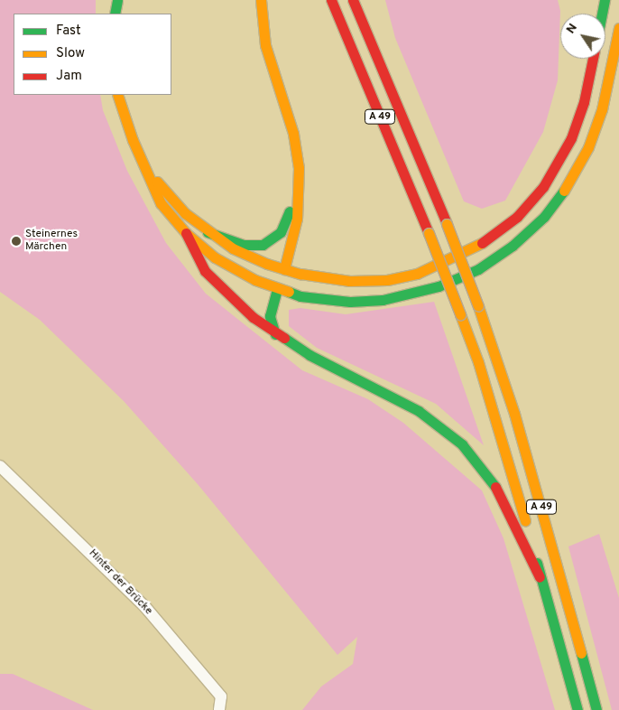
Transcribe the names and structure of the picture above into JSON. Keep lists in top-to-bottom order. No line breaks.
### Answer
{"streets":{"main road":["A 49"],"street":["Hinter der Brücke"]},"places":["Steinernes Märchen"],"legend":["Fast","Slow","Jam"],"north":"top left"}
